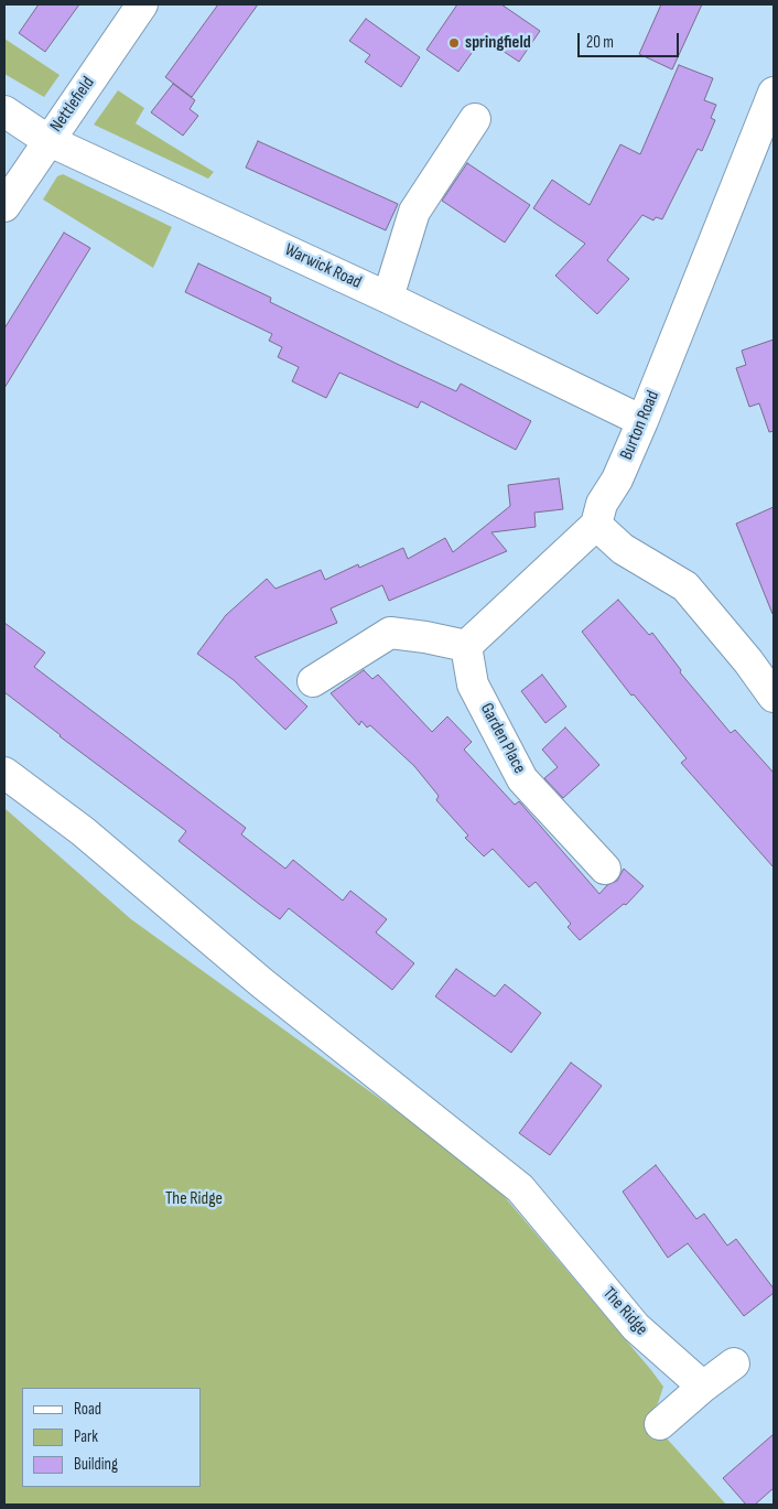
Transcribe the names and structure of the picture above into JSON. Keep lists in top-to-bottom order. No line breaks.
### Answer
{"streets":{"street":["Nettlefield","Warwick Road","Burton Road","Garden Place","The Ridge"]},"crossings":[["Nettlefield","Warwick Road"],["Warwick Road","Burton Road"]],"parks":["The Ridge"],"places":["springfield"],"legend":["Road","Park","Building"],"scale_bar":"20 m"}
